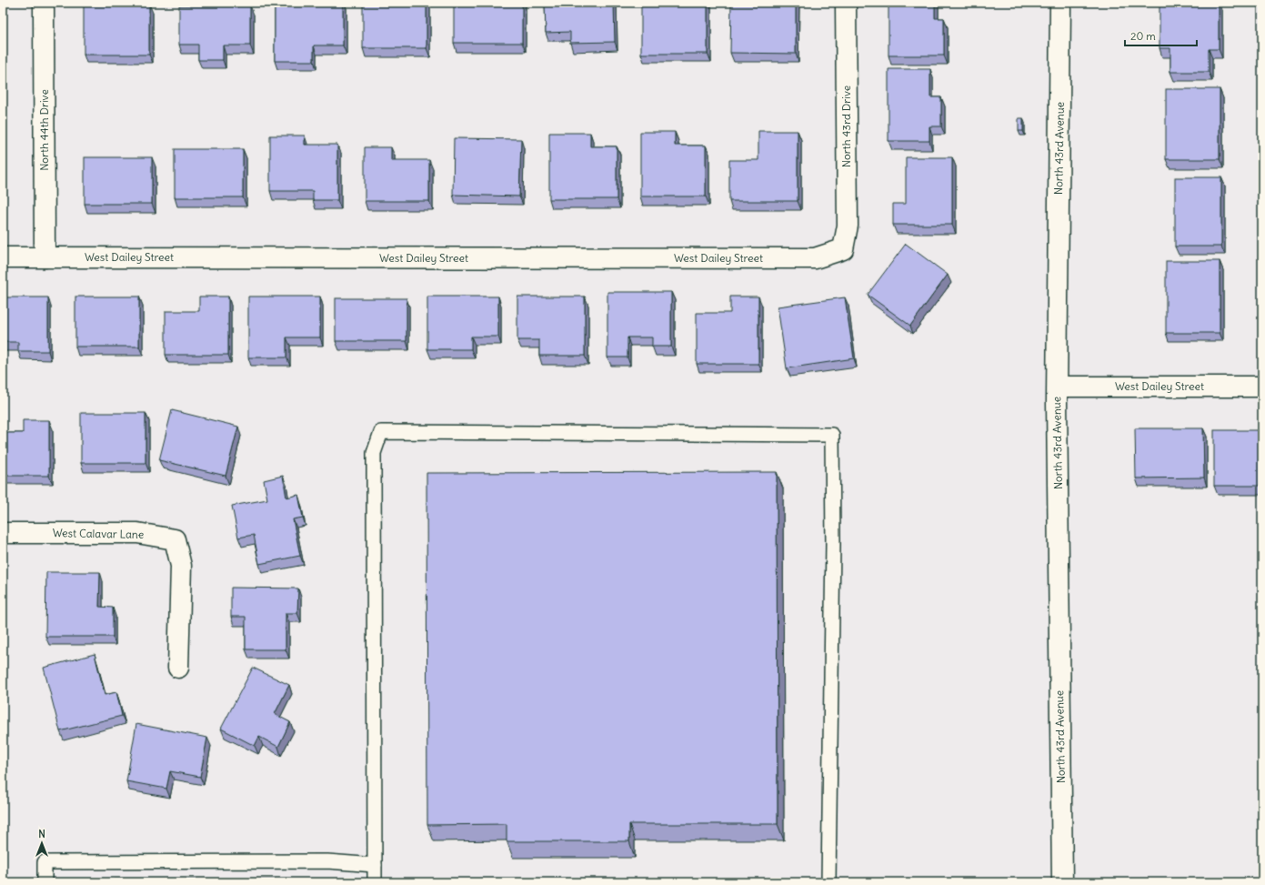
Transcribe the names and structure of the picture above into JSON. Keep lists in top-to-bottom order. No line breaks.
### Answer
{"streets":{"street":["North 43rd Drive","North 44th Drive","North 43rd Avenue","West Dailey Street","West Calavar Lane"]},"crossings":[["North 43rd Drive","West Dailey Street"],["North 44th Drive","West Dailey Street"],["North 43rd Avenue","West Dailey Street"]],"scale_bar":"20 m","north":"top"}
